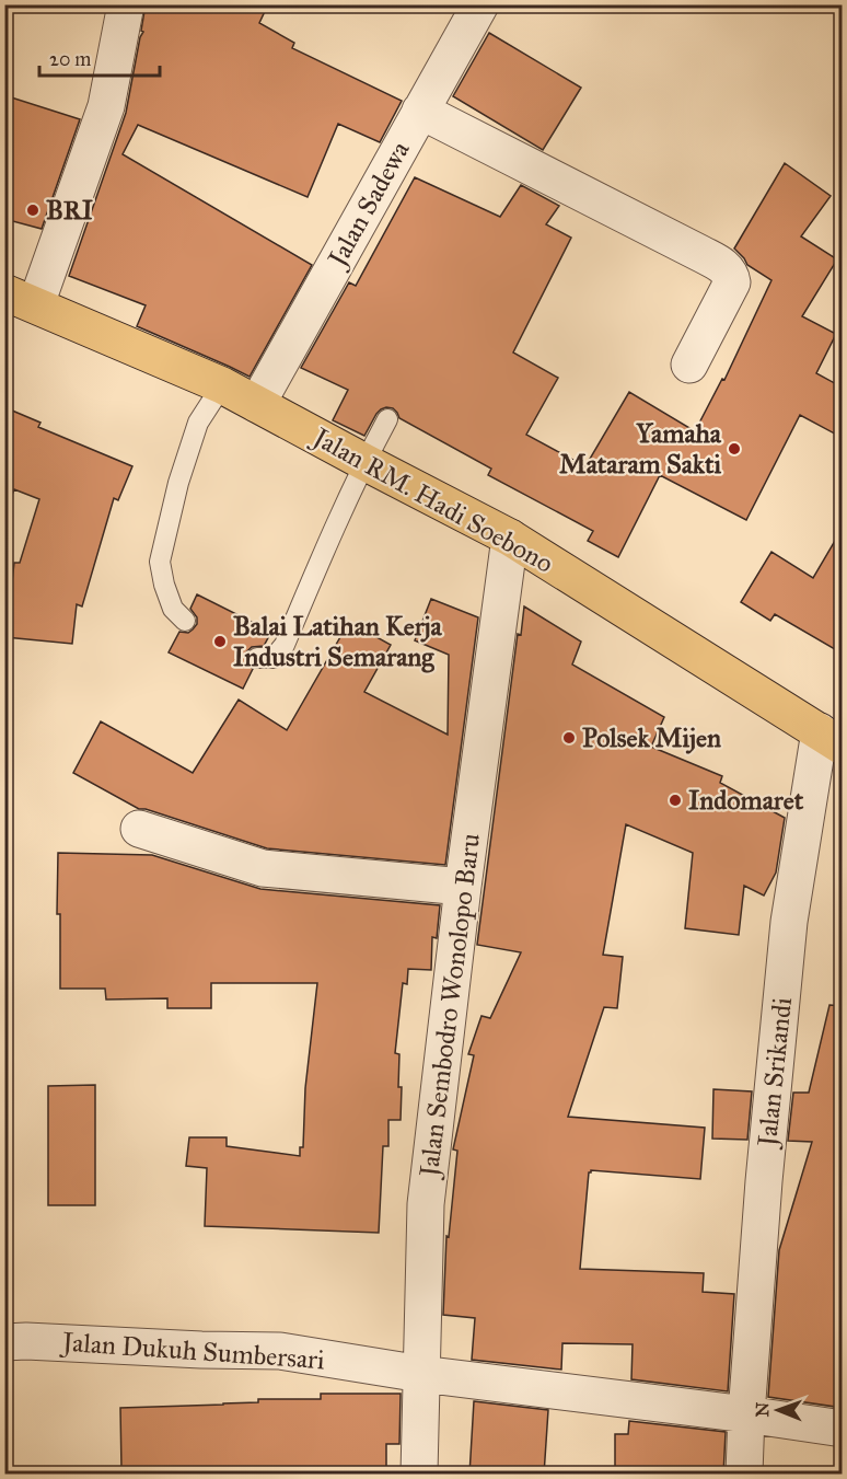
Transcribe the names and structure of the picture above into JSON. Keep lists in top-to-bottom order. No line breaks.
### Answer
{"streets":{"main road":["Jalan RM. Hadi Soebono"],"street":["Jalan Sadewa","Jalan Sembodro Wonolopo Baru","Jalan Srikandi","Jalan Dukuh Sumbersari"]},"crossings":[["Jalan Sadewa","Jalan RM. Hadi Soebono"],["Jalan RM. Hadi Soebono","Jalan Sembodro Wonolopo Baru"],["Jalan RM. Hadi Soebono","Jalan Srikandi"],["Jalan Sembodro Wonolopo Baru","Jalan Dukuh Sumbersari"],["Jalan Srikandi","Jalan Dukuh Sumbersari"]],"places":["BRI","Yamaha Mataram Sakti","Balai Latihan Kerja Industri Semarang","Polsek Mijen","Indomaret"],"scale_bar":"20 m","north":"left"}
